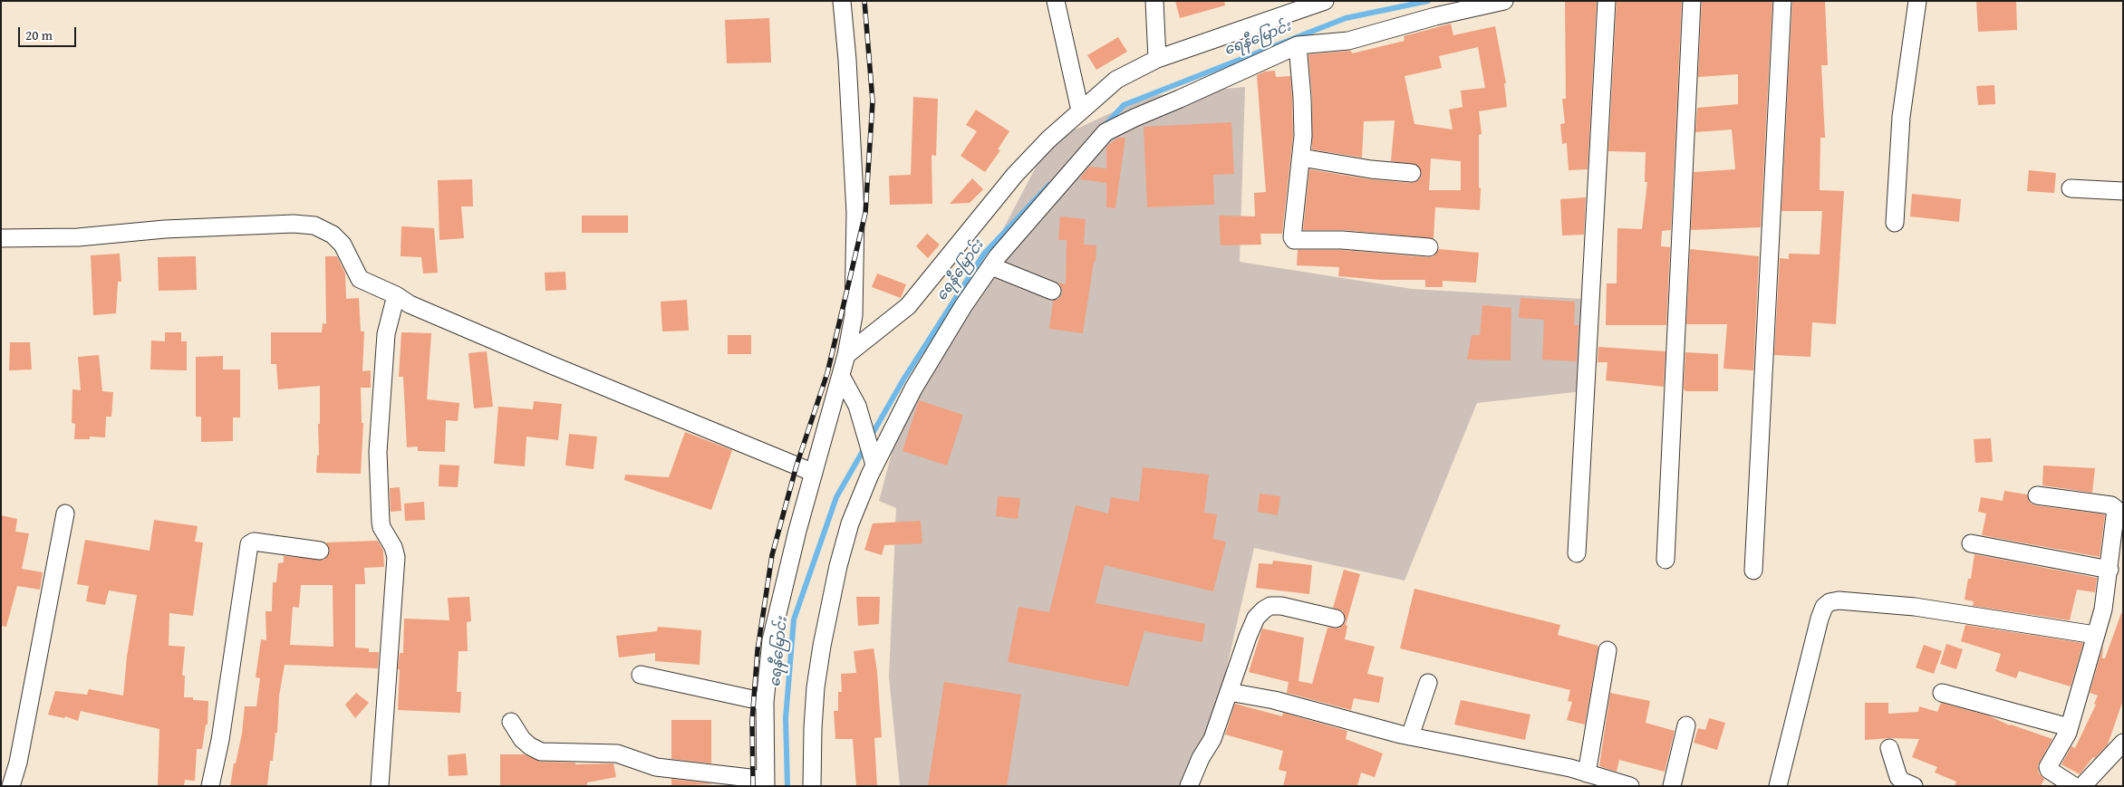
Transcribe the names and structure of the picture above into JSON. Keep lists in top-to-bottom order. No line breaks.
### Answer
{"water":["ရေနီမြောင်း"],"scale_bar":"20 m"}
